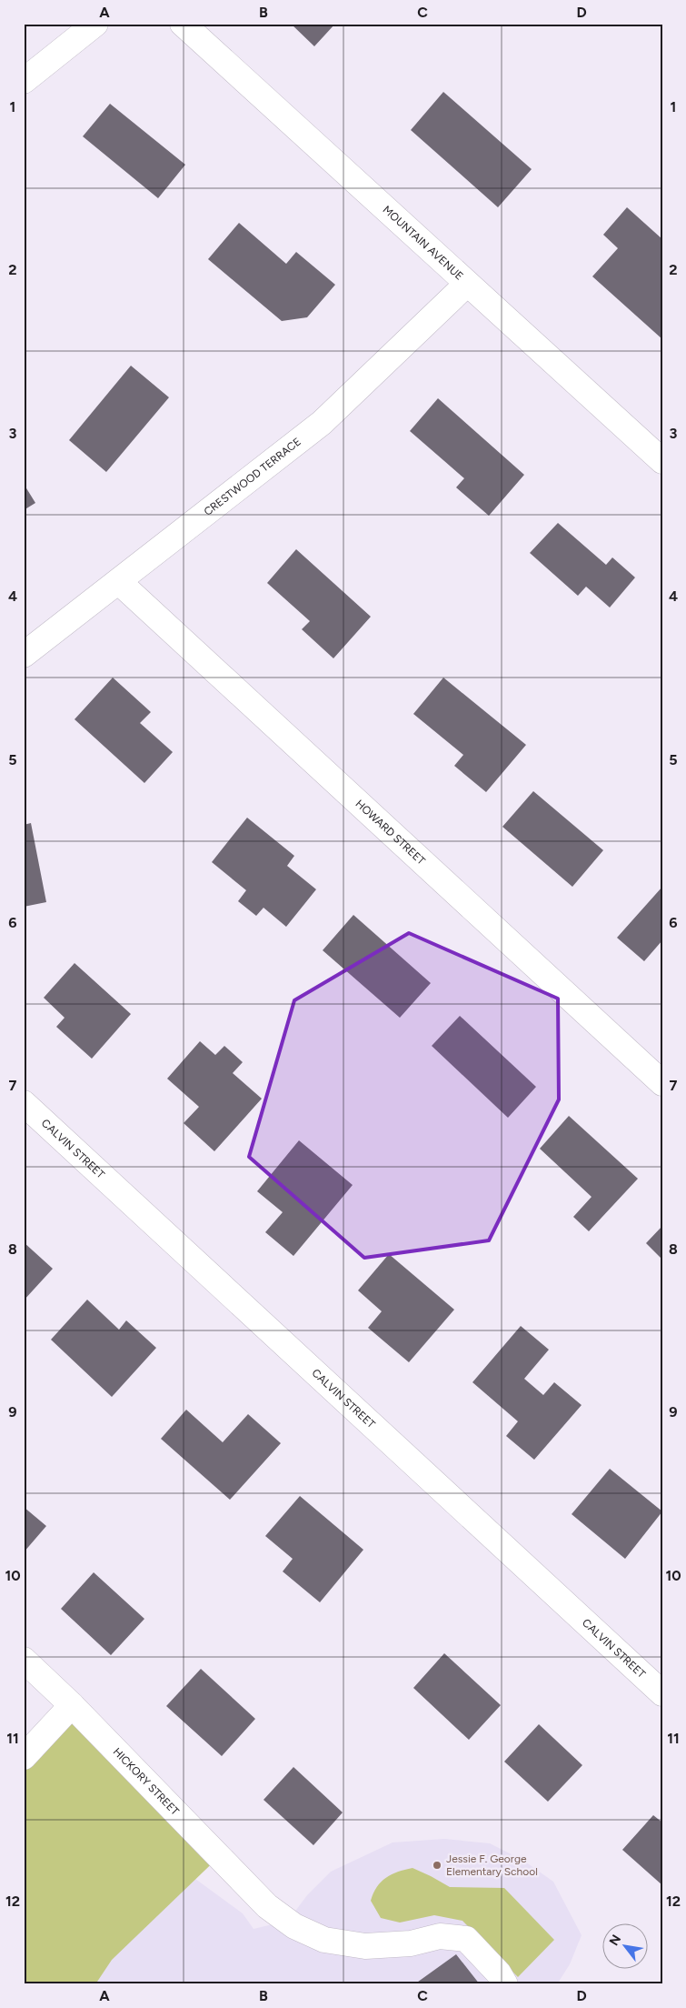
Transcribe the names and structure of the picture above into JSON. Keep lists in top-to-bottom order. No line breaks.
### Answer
{"streets":{"street":["MOUNTAIN AVENUE","CRESTWOOD TERRACE","HOWARD STREET","CALVIN STREET","HICKORY STREET"]},"crossings":[["MOUNTAIN AVENUE","CRESTWOOD TERRACE"],["CRESTWOOD TERRACE","HOWARD STREET"]],"places":["Jessie F. George Elementary School"],"north":"top left","grid":{"columns":["A","B","C","D"],"rows":["1","2","3","4","5","6","7","8","9","10","11","12"]}}
